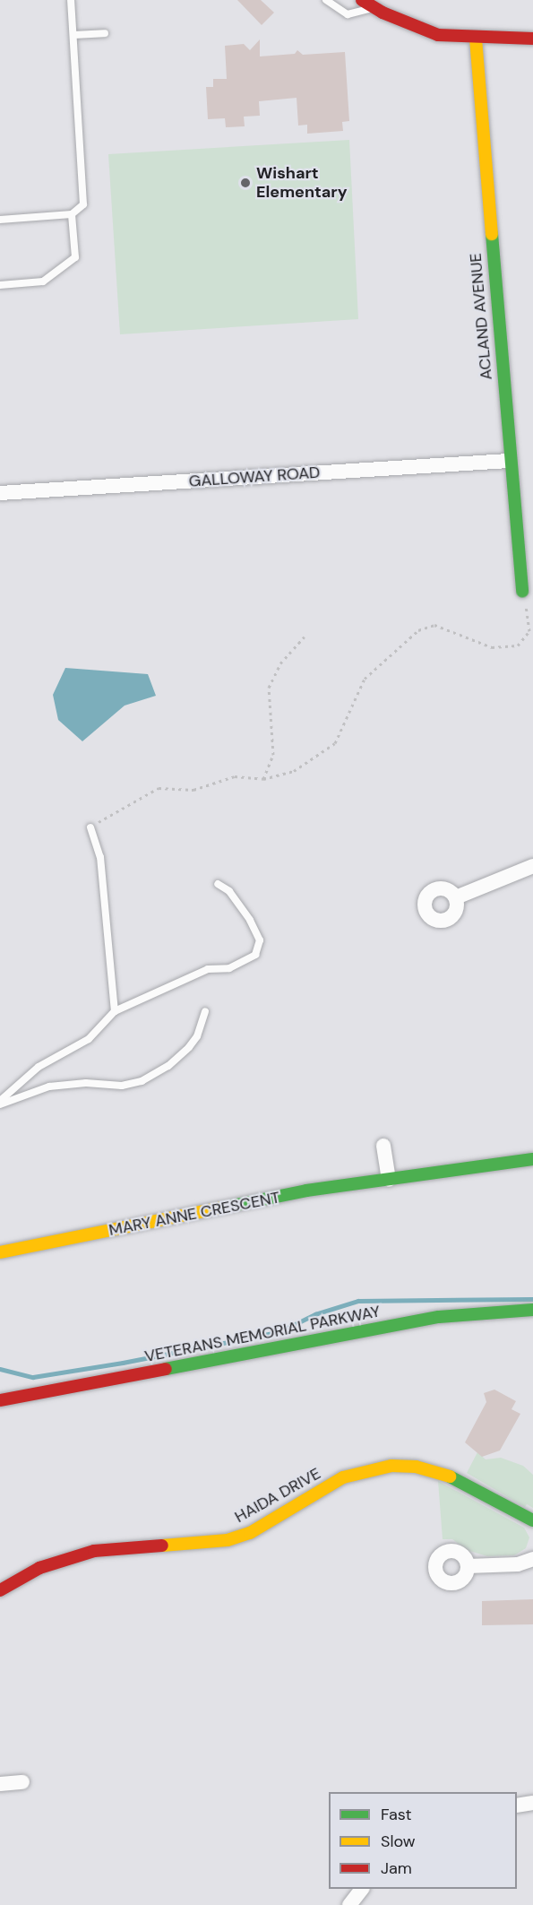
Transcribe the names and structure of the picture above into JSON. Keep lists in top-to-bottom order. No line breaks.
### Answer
{"streets":{"street":["ACLAND AVENUE","GALLOWAY ROAD","MARY ANNE CRESCENT","VETERANS MEMORIAL PARKWAY","HAIDA DRIVE"]},"crossings":[["ACLAND AVENUE","GALLOWAY ROAD"]],"places":["Wishart Elementary"],"legend":["Fast","Slow","Jam"]}
